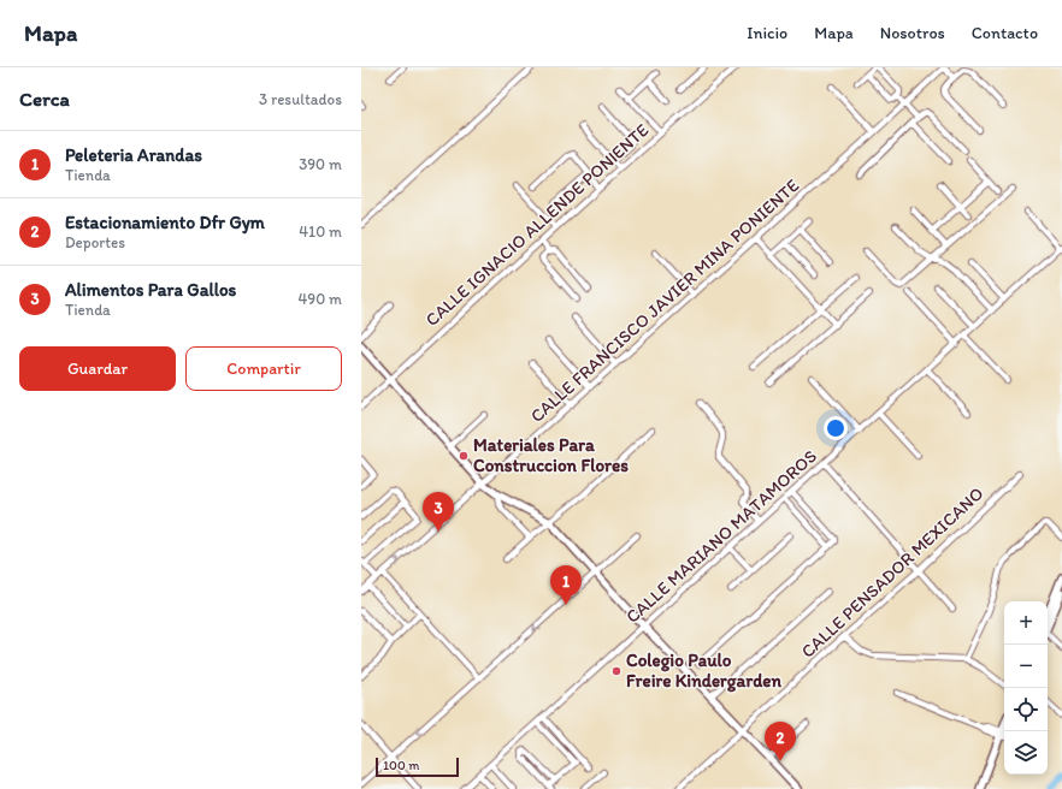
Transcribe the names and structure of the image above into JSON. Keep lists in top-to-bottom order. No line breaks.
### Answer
{"streets":{"street":["CALLE IGNACIO ALLENDE PONIENTE","CALLE FRANCISCO JAVIER MINA PONIENTE","CALLE MARIANO MATAMOROS","CALLE PENSADOR MEXICANO"]},"places":["Materiales Para Construccion Flores","Colegio Paulo Freire Kindergarden"],"scale_bar":"100 m","page":{"header":"Mapa","nav":["Inicio","Mapa","Nosotros","Contacto"],"heading":["Cerca","3 resultados"],"list":[{"mark":"1","name":"Peleteria Arandas","note":"Tienda","value":"390 m"},{"mark":"2","name":"Estacionamiento Dfr Gym","note":"Deportes","value":"410 m"},{"mark":"3","name":"Alimentos Para Gallos","note":"Tienda","value":"490 m"}],"buttons":["Guardar","Compartir"],"pins":["3","1","2"],"map_buttons":["+","−"],"scale":"100 m"}}
